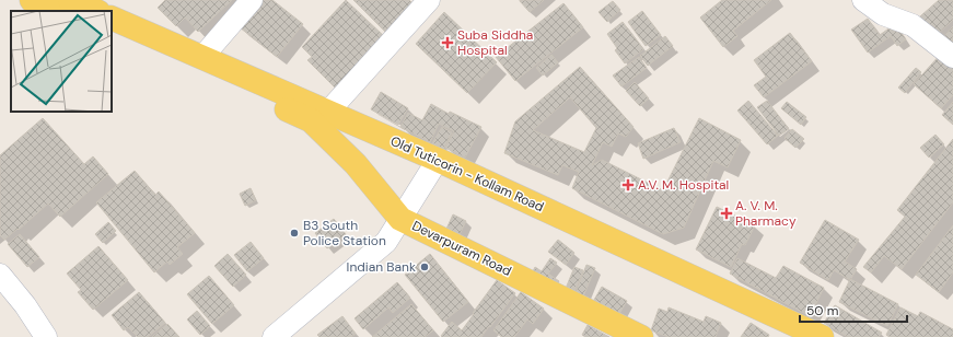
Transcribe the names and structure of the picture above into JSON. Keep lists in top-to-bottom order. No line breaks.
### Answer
{"streets":{"main road":["Old Tuticorin - Kollam Road","Devarpuram Road"]},"crossings":[["Old Tuticorin - Kollam Road","Devarpuram Road"]],"places":{"health":["Suba Siddha Hospital","A.V. M. Hospital","A. V. M. Pharmacy"],"other":["B3 South Police Station","Indian Bank"]},"scale_bar":"50 m"}
